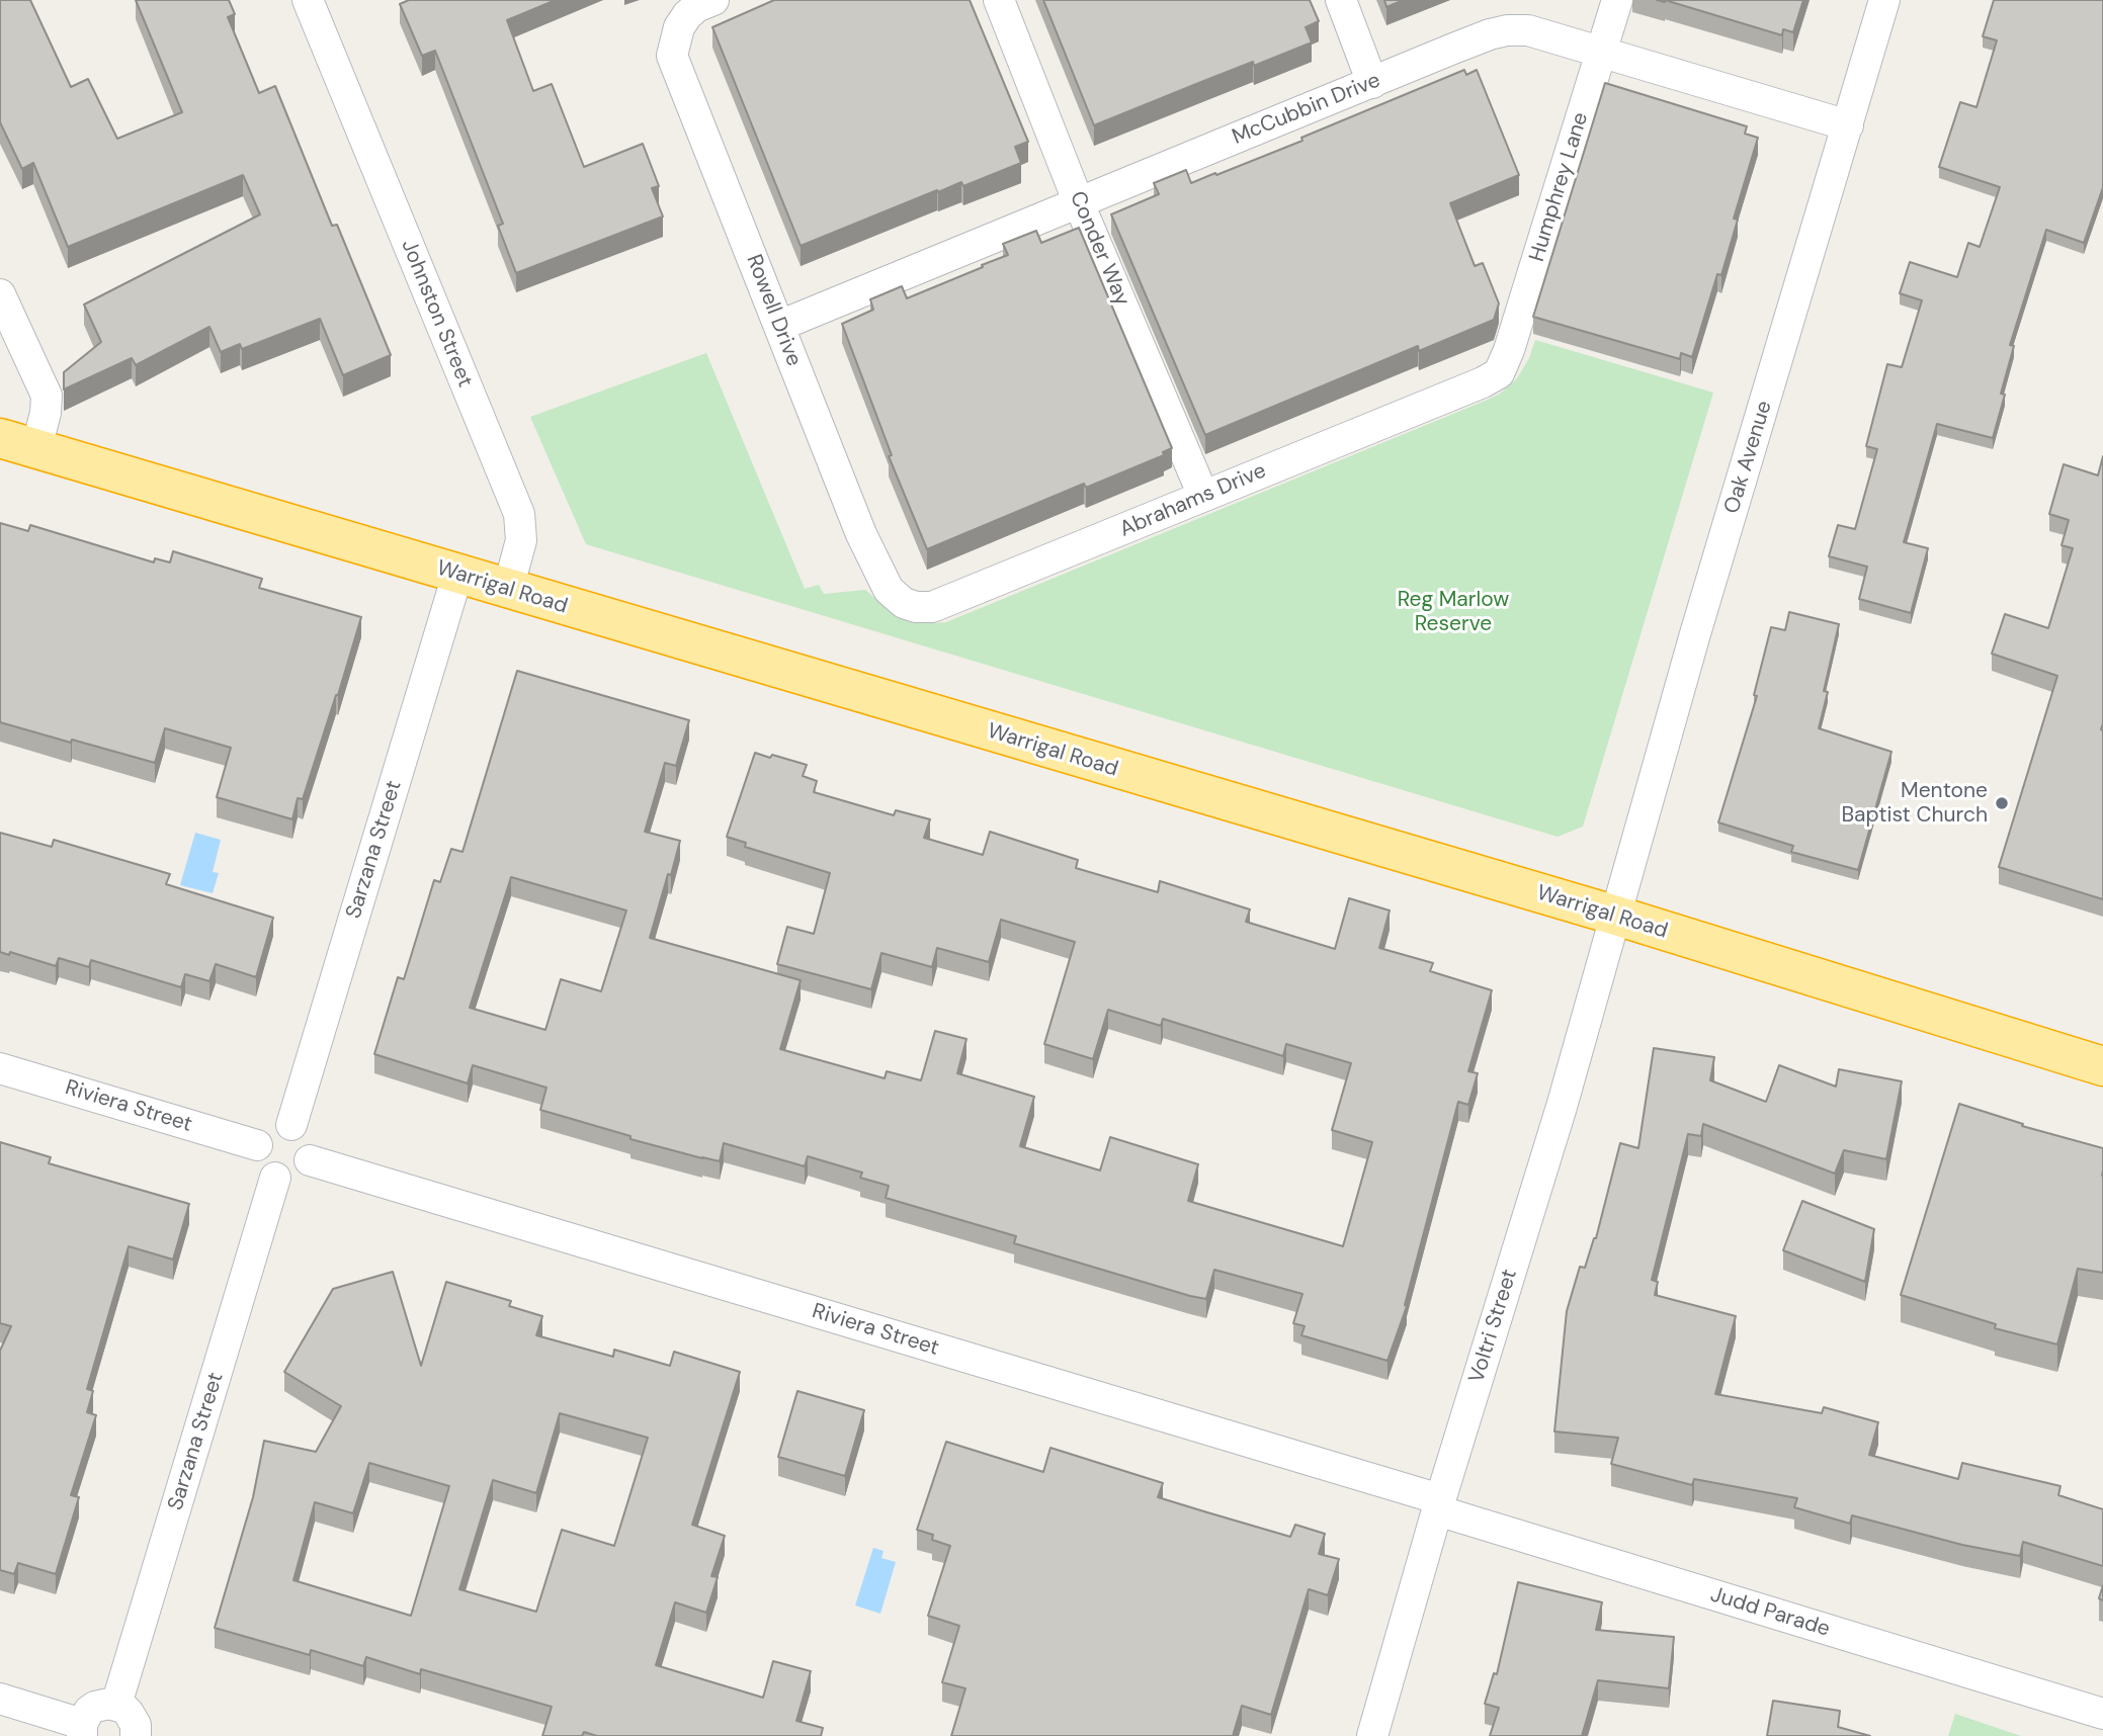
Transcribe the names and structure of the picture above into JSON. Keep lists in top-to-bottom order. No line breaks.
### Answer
{"streets":{"highway":["Warrigal Road"],"street":["McCubbin Drive","Humphrey Lane","Conder Way","Rowell Drive","Johnston Street","Oak Avenue","Abrahams Drive","Sarzana Street","Riviera Street","Voltri Street","Judd Parade"]},"crossings":[["McCubbin Drive","Humphrey Lane"],["McCubbin Drive","Conder Way"],["McCubbin Drive","Rowell Drive"],["McCubbin Drive","Oak Avenue"],["Humphrey Lane","Abrahams Drive"],["Conder Way","Abrahams Drive"],["Rowell Drive","Abrahams Drive"],["Johnston Street","Warrigal Road"],["Oak Avenue","Warrigal Road"],["Oak Avenue","Voltri Street"],["Warrigal Road","Sarzana Street"],["Warrigal Road","Voltri Street"],["Sarzana Street","Riviera Street"],["Riviera Street","Voltri Street"],["Riviera Street","Judd Parade"],["Voltri Street","Judd Parade"]],"parks":["Reg Marlow Reserve"],"places":["Mentone Baptist Church"]}
